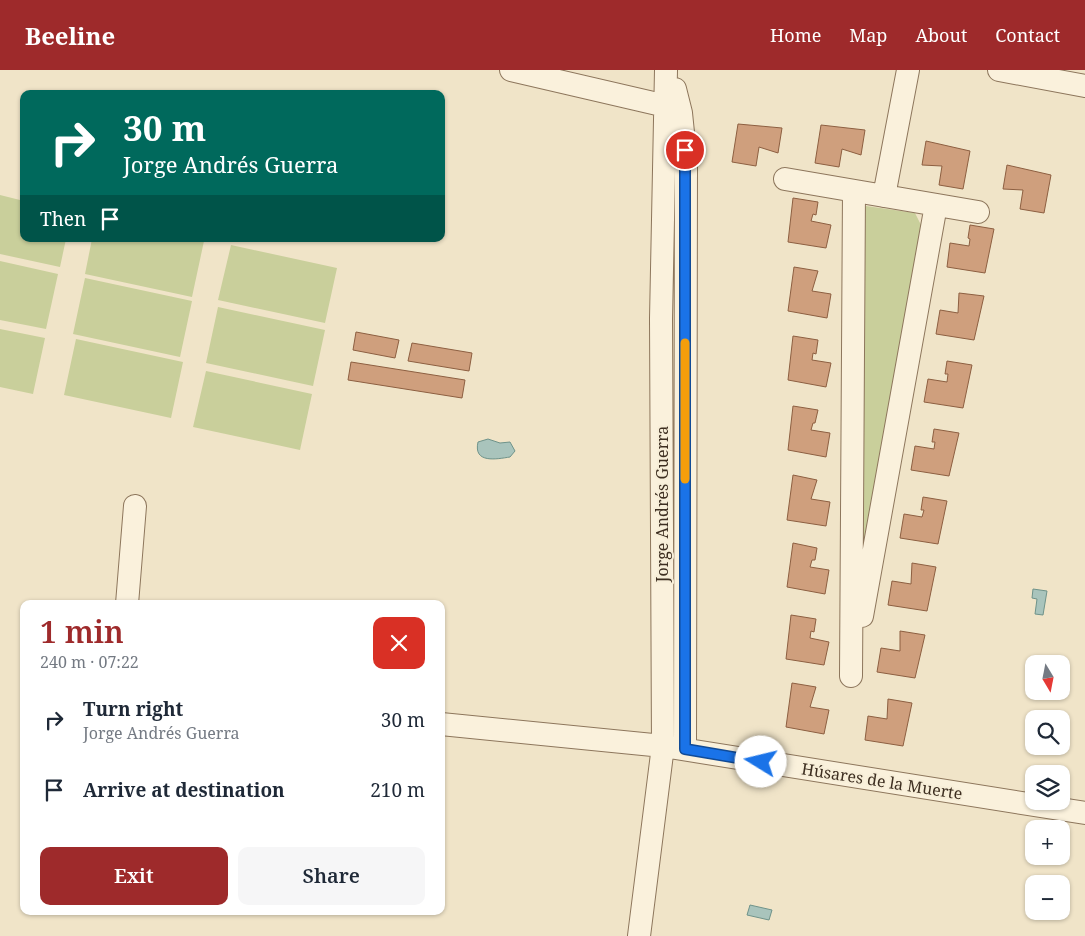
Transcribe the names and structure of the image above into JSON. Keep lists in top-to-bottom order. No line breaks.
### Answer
{"streets":{"street":["Jorge Andrés Guerra","Húsares de la Muerte"]},"crossings":[["Jorge Andrés Guerra","Húsares de la Muerte"]],"north":"bottom","page":{"header":"Beeline","nav":["Home","Map","About","Contact"],"turn":["30 m","Jorge Andrés Guerra"],"then":"Then","heading":["1 min","240 m · 07:22"],"map_buttons":["+","−"],"list":[{"name":"Turn right","note":"Jorge Andrés Guerra","value":"30 m"},{"name":"Arrive at destination","value":"210 m"}],"buttons":["Exit","Share"]}}
